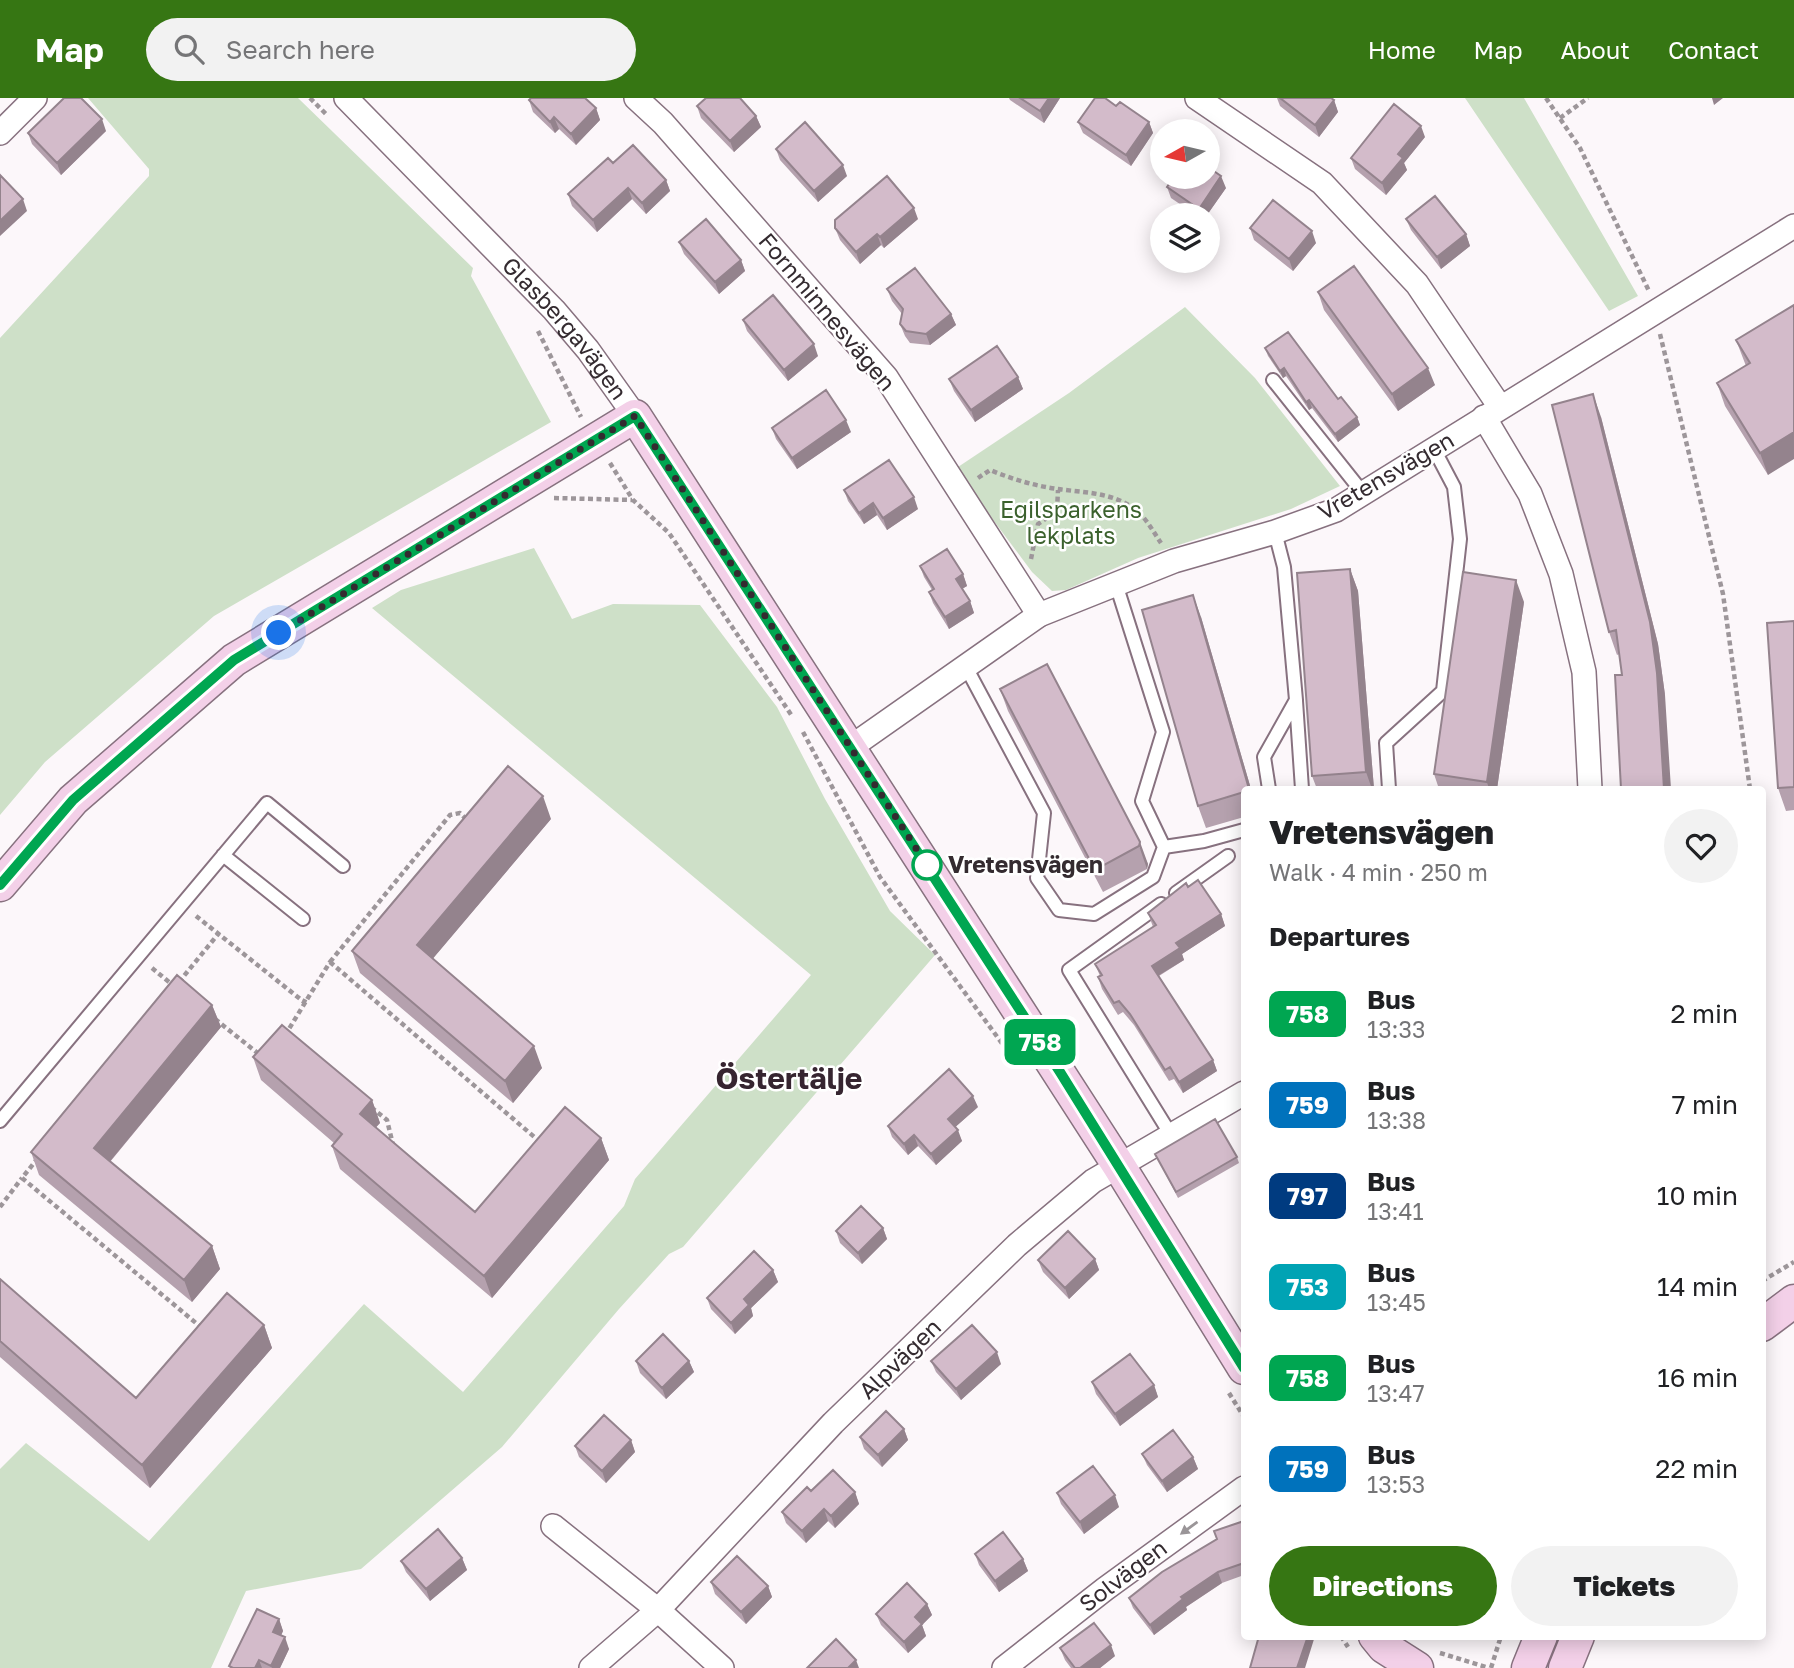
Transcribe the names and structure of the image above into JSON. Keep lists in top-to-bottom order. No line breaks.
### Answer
{"streets":{"street":["Fornminnesvägen","Glasbergavägen","Vretensvägen","Alpvägen","Solvägen"]},"crossings":[["Fornminnesvägen","Vretensvägen"],["Glasbergavägen","Vretensvägen"],["Glasbergavägen","Alpvägen"]],"one_way":["Solvägen"],"districts":["Östertälje"],"parks":["Egilsparkens lekplats"],"places":["Vretensvägen"],"lines":["bus line 758"],"north":"left","page":{"header":"Map","search":"Search here","nav":["Home","Map","About","Contact"],"on_map":"758","heading":[["Vretensvägen","Walk · 4 min · 250 m"],"Departures"],"list":[{"mark":"758","name":"Bus","note":"13:33","value":"2 min"},{"mark":"759","name":"Bus","note":"13:38","value":"7 min"},{"mark":"797","name":"Bus","note":"13:41","value":"10 min"},{"mark":"753","name":"Bus","note":"13:45","value":"14 min"},{"mark":"758","name":"Bus","note":"13:47","value":"16 min"},{"mark":"759","name":"Bus","note":"13:53","value":"22 min"}],"buttons":["Directions","Tickets"]}}
